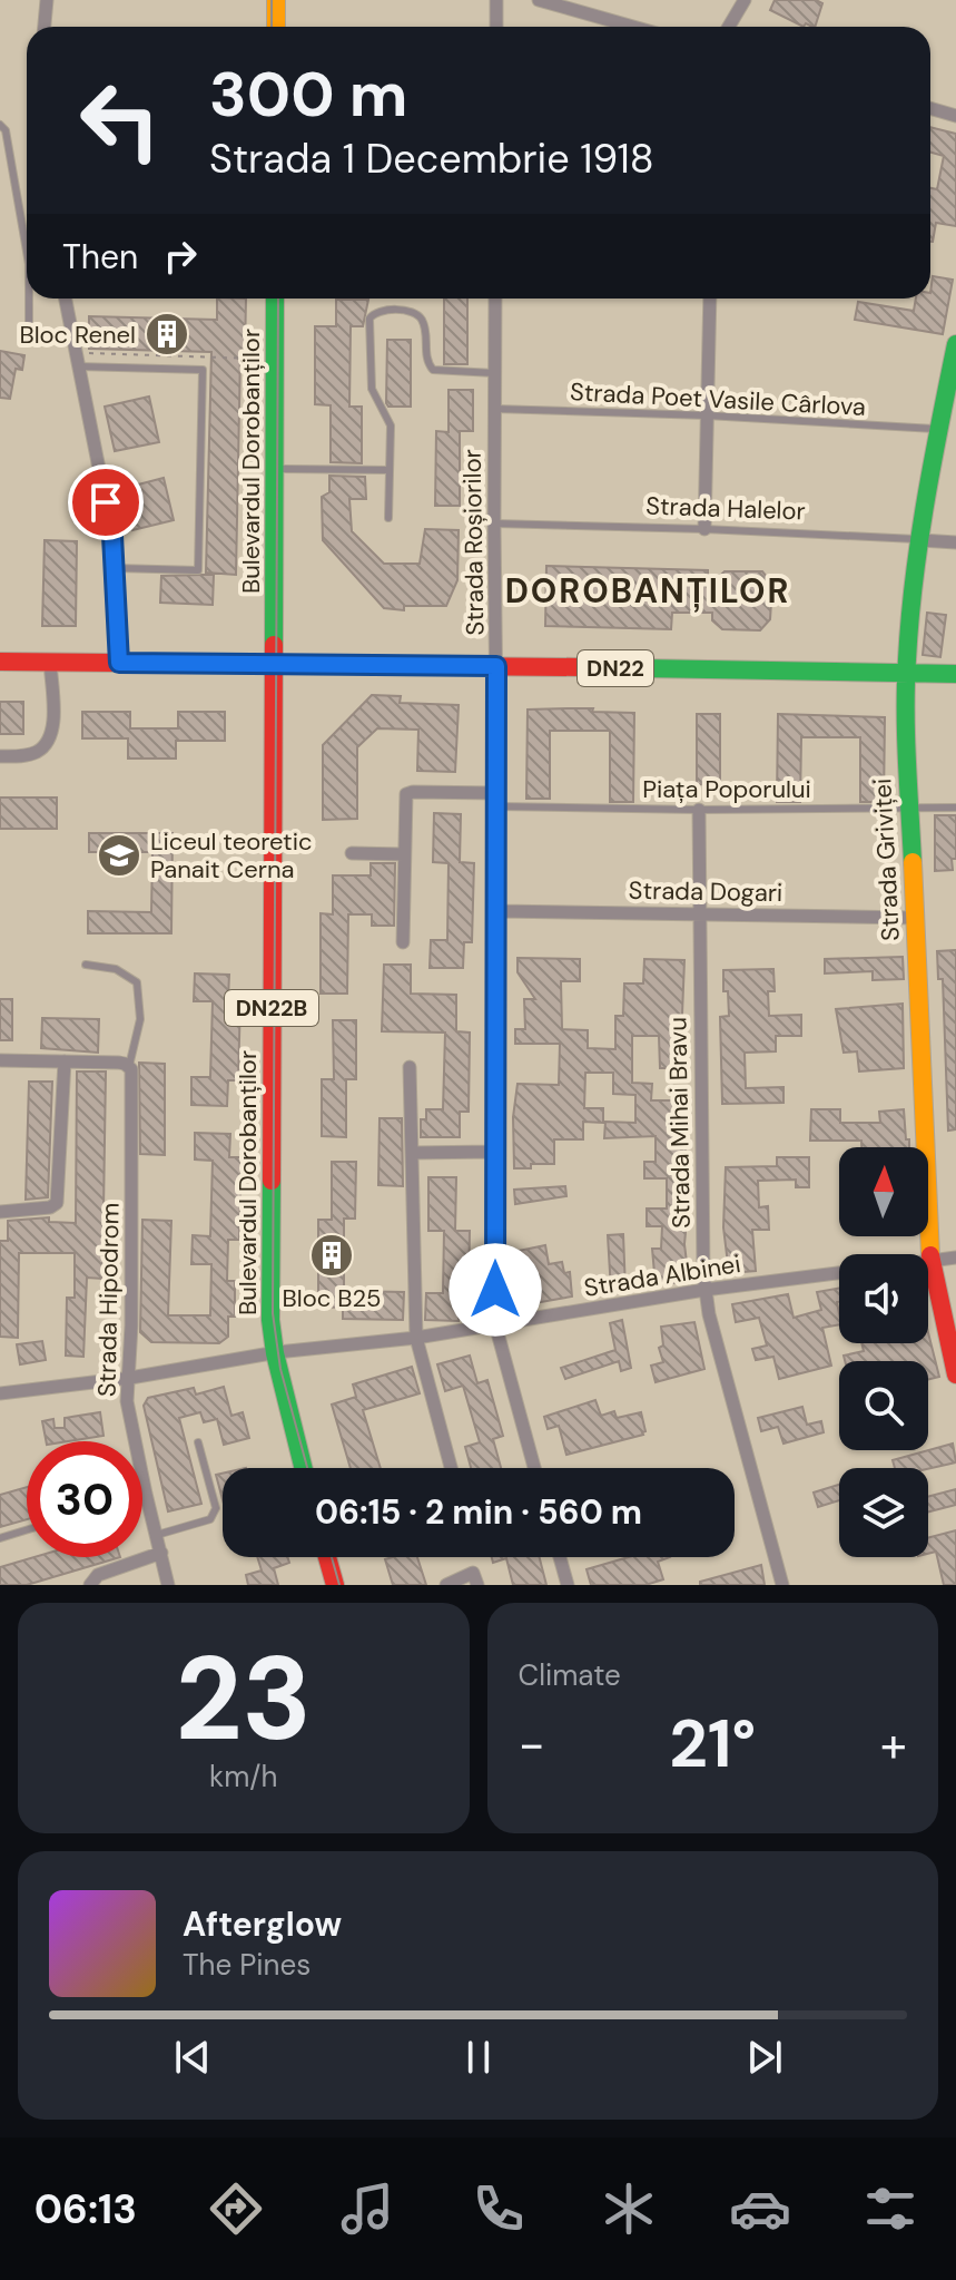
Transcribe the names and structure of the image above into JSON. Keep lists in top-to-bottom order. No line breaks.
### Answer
{"streets":{"main road":["Bulevardul Dorobanților","DN22","Strada Griviței","DN22B"],"street":["Strada Halelor","Strada Roșiorilor","Strada Dogari","Strada Mihai Bravu","Strada Albinei","Strada Hipodrom"],"lane":["Strada Poet Vasile Cârlova","Piața Poporului"]},"crossings":[["Strada Poet Vasile Cârlova","Strada Roșiorilor"],["Strada Poet Vasile Cârlova","Strada Griviței"],["Bulevardul Dorobanților","DN22"],["Bulevardul Dorobanților","Strada Albinei"],["Strada Halelor","Strada Roșiorilor"],["Strada Halelor","Strada Griviței"],["Strada Roșiorilor","DN22"],["Strada Roșiorilor","Piața Poporului"],["Strada Roșiorilor","Strada Dogari"],["Strada Roșiorilor","Strada Albinei"],["DN22","Strada Griviței"],["Piața Poporului","Strada Griviței"],["Piața Poporului","Strada Mihai Bravu"],["Strada Griviței","Strada Dogari"],["Strada Dogari","Strada Mihai Bravu"],["Strada Mihai Bravu","Strada Albinei"],["Strada Albinei","Strada Hipodrom"]],"districts":["DOROBANȚILOR"],"places":{"building":["Bloc Renel","Bloc B25"],"school or university":["Liceul teoretic Panait Cerna"]},"north":"top","page":{"turn":["300 m","Strada 1 Decembrie 1918"],"then":"Then","limit":"30","trip":"06:15 · 2 min · 560 m","tile":[["23","km/h"],"Climate"],"heat":["−","21°","+"],"song":["Afterglow","The Pines"],"tabs":"06:13"}}
